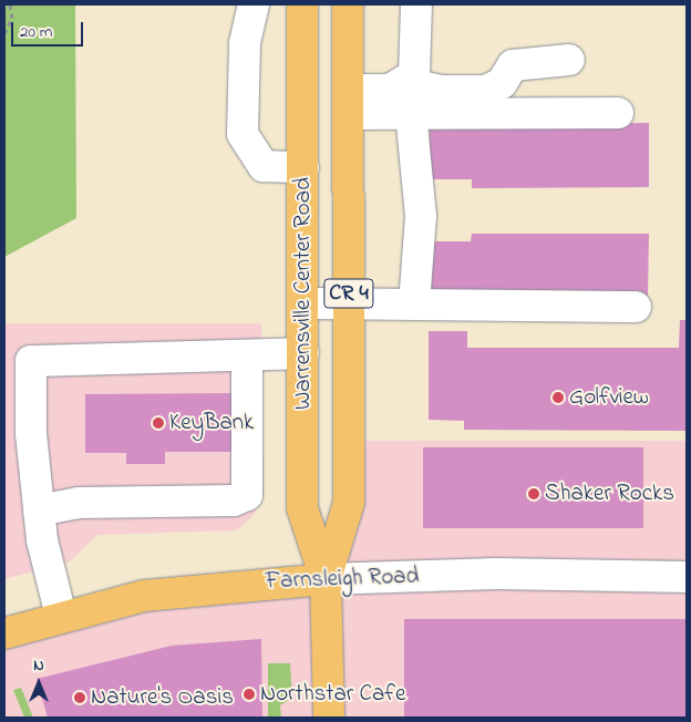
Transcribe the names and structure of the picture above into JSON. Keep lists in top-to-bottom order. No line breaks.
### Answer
{"streets":{"main road":["Warrensville Center Road","CR 4","Farnsleigh Road"]},"crossings":[["Warrensville Center Road","Farnsleigh Road"]],"places":["Golfview","KeyBank","Shaker Rocks","Northstar Cafe","Nature's Oasis"],"scale_bar":"20 m","north":"top"}
